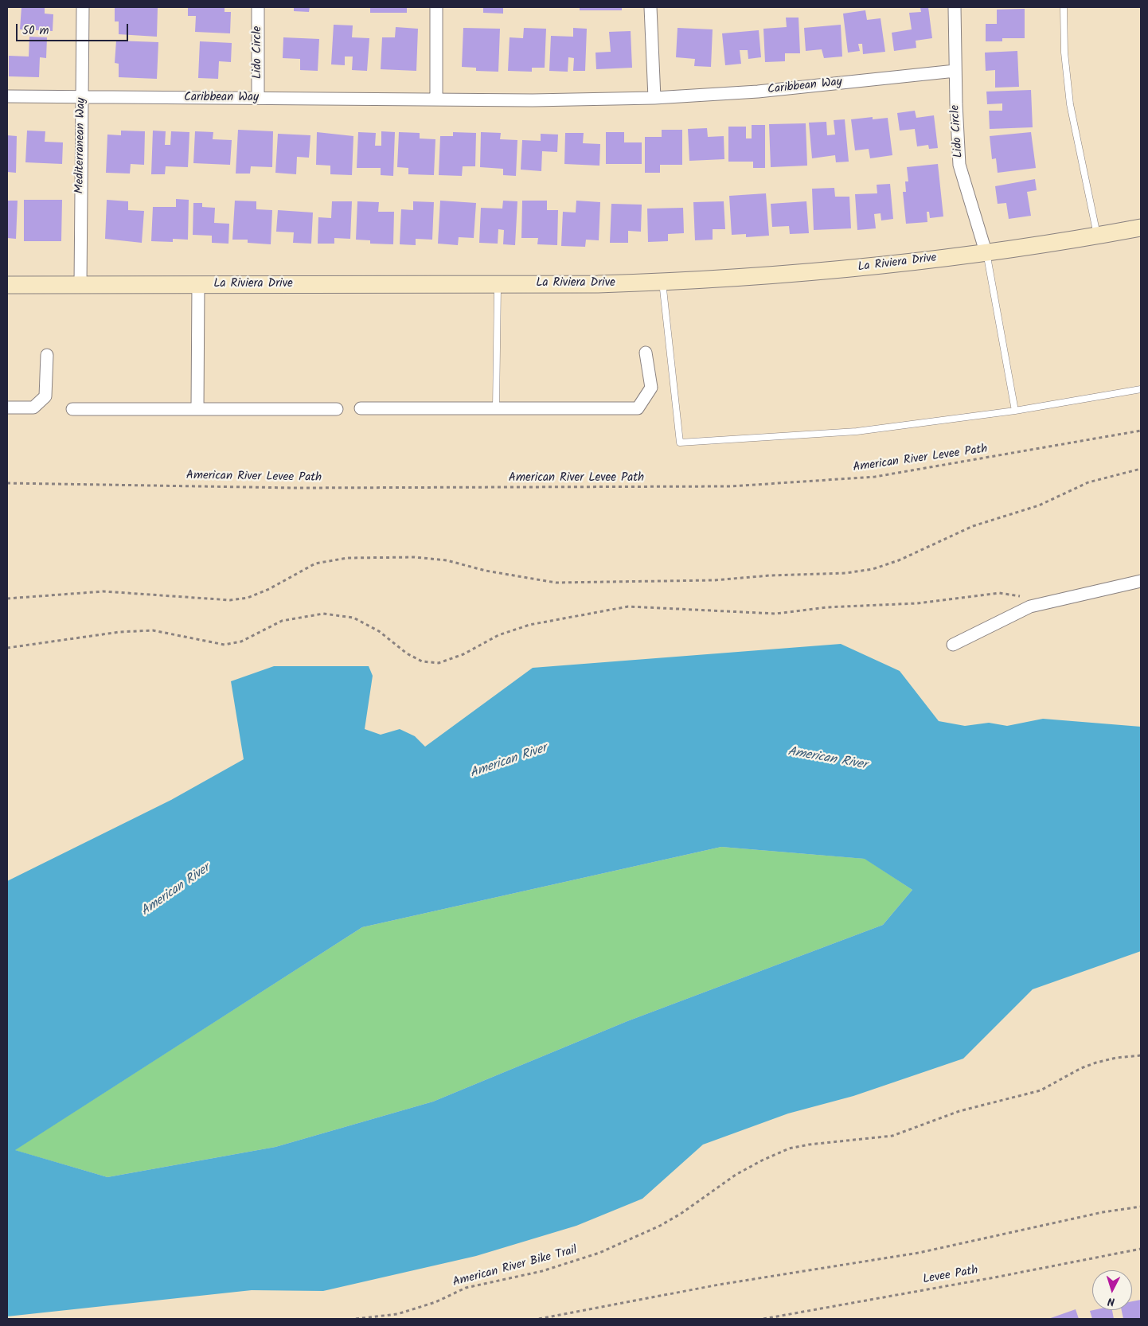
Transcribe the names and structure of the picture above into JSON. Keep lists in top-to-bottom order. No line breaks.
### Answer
{"streets":{"street":["Lido Circle","Caribbean Way","Mediterranean Way","La Riviera Drive"],"path":["American River Levee Path","American River Bike Trail","Levee Path"]},"crossings":[["Lido Circle","Caribbean Way"],["Lido Circle","La Riviera Drive"],["Caribbean Way","Mediterranean Way"],["Mediterranean Way","La Riviera Drive"]],"water":["American River"],"scale_bar":"50 m","north":"bottom"}
